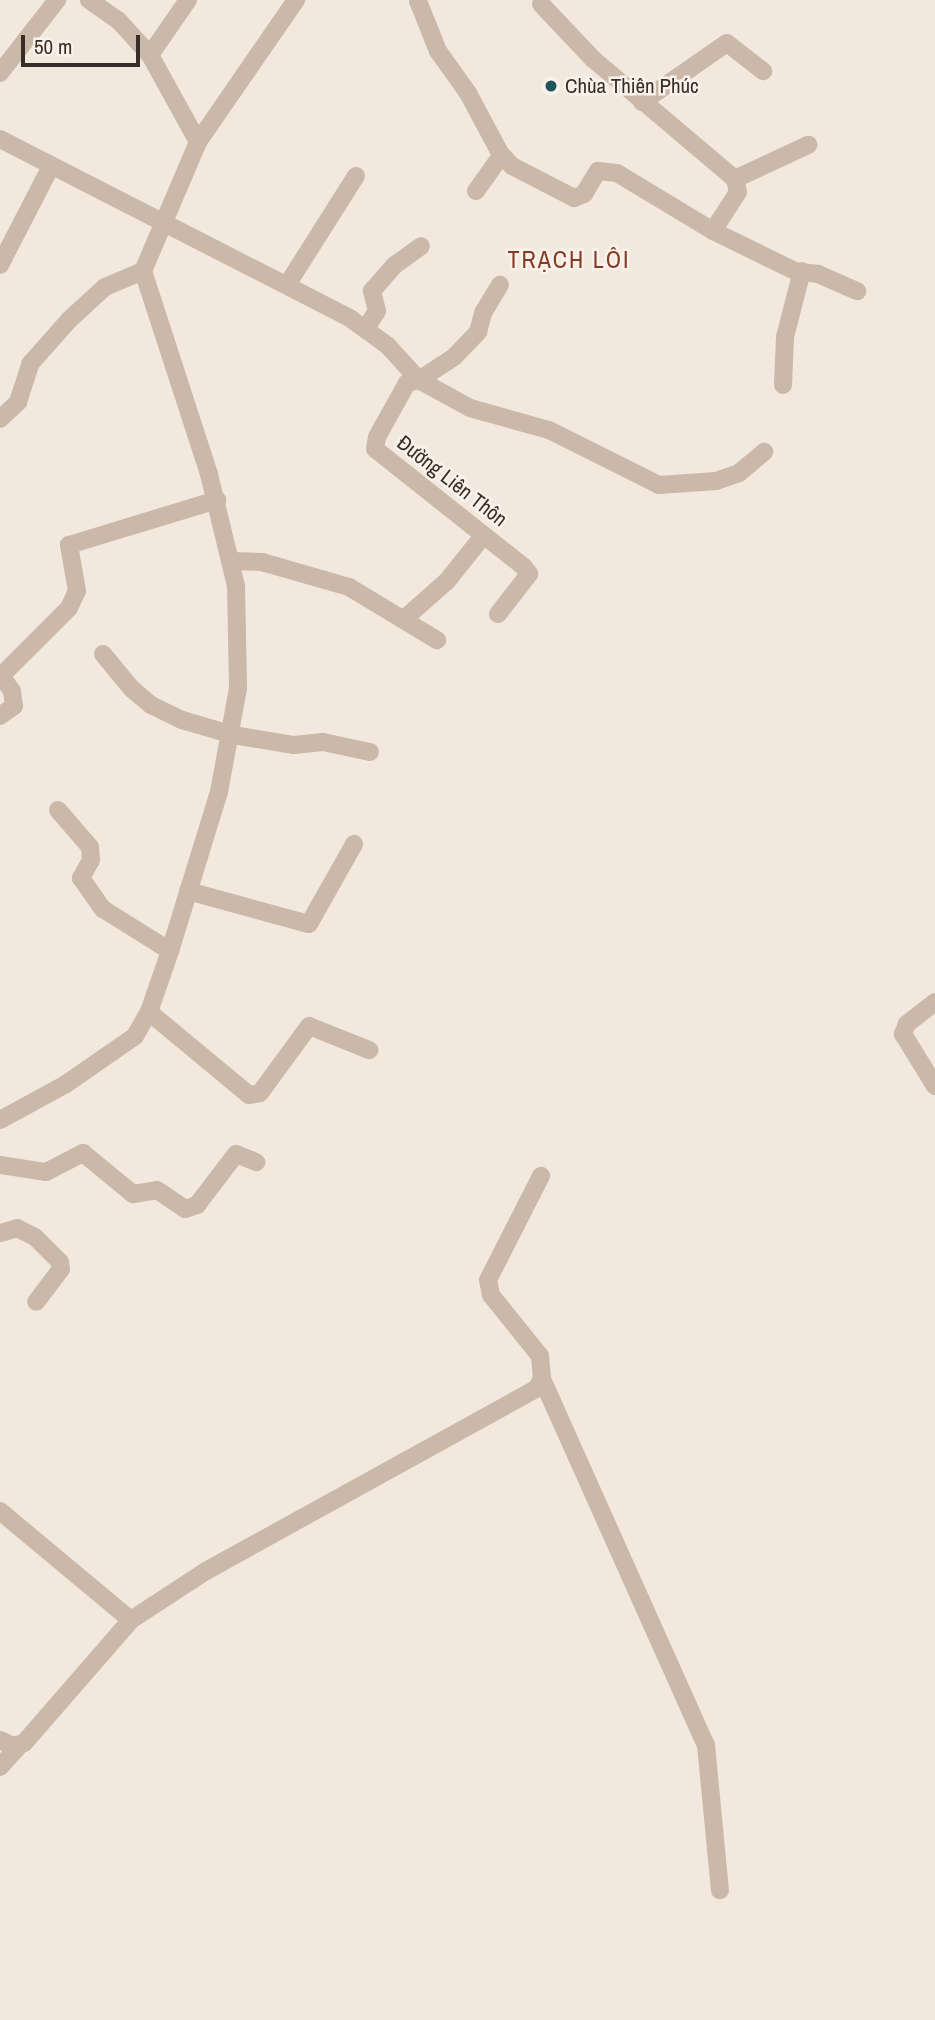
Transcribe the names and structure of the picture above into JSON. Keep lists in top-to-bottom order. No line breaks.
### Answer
{"streets":{"street":["Đường Liên Thôn"]},"districts":["TRẠCH LÔI"],"places":["Chùa Thiên Phúc"],"scale_bar":"50 m"}
